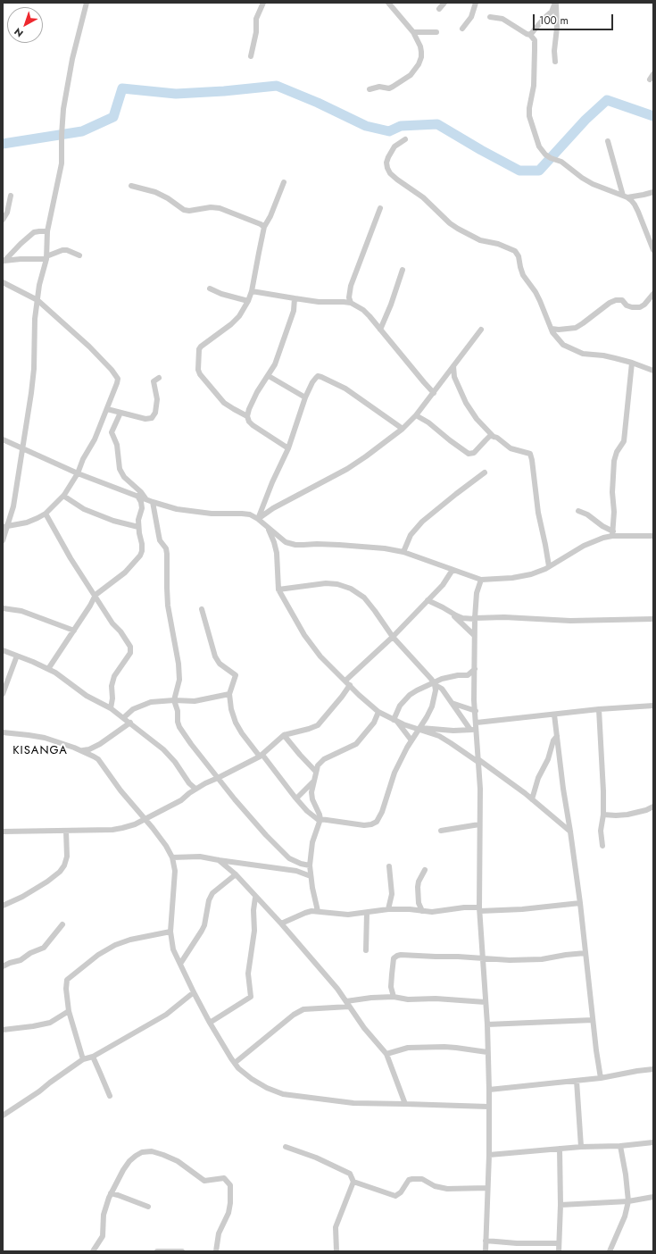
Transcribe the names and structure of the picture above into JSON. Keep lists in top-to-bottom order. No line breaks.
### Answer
{"districts":["KISANGA"],"scale_bar":"100 m","north":"bottom left"}
